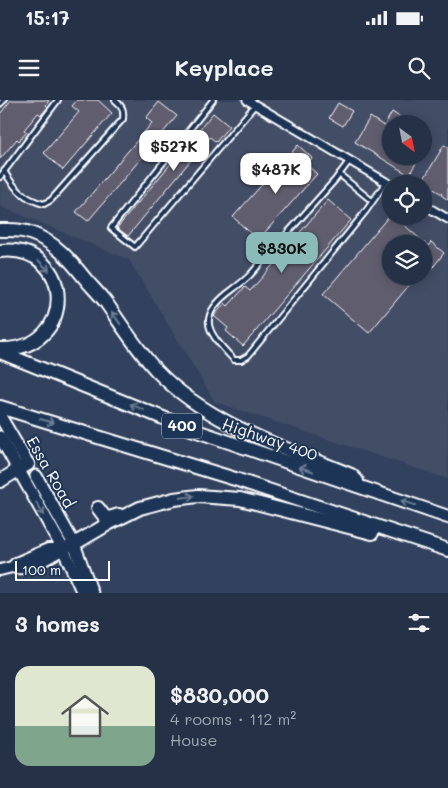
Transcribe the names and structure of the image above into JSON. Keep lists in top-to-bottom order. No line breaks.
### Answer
{"streets":{"highway":["400","Highway 400"],"main road":["Essa Road"]},"scale_bar":"100 m","north":"bottom right","page":{"status":"15:17","header":"Keyplace","price":["$527K","$487K","$830K"],"scale":"100 m","heading":"3 homes","list":[{"name":"$830,000","note":"4 rooms · 112 m² · House"}]}}
